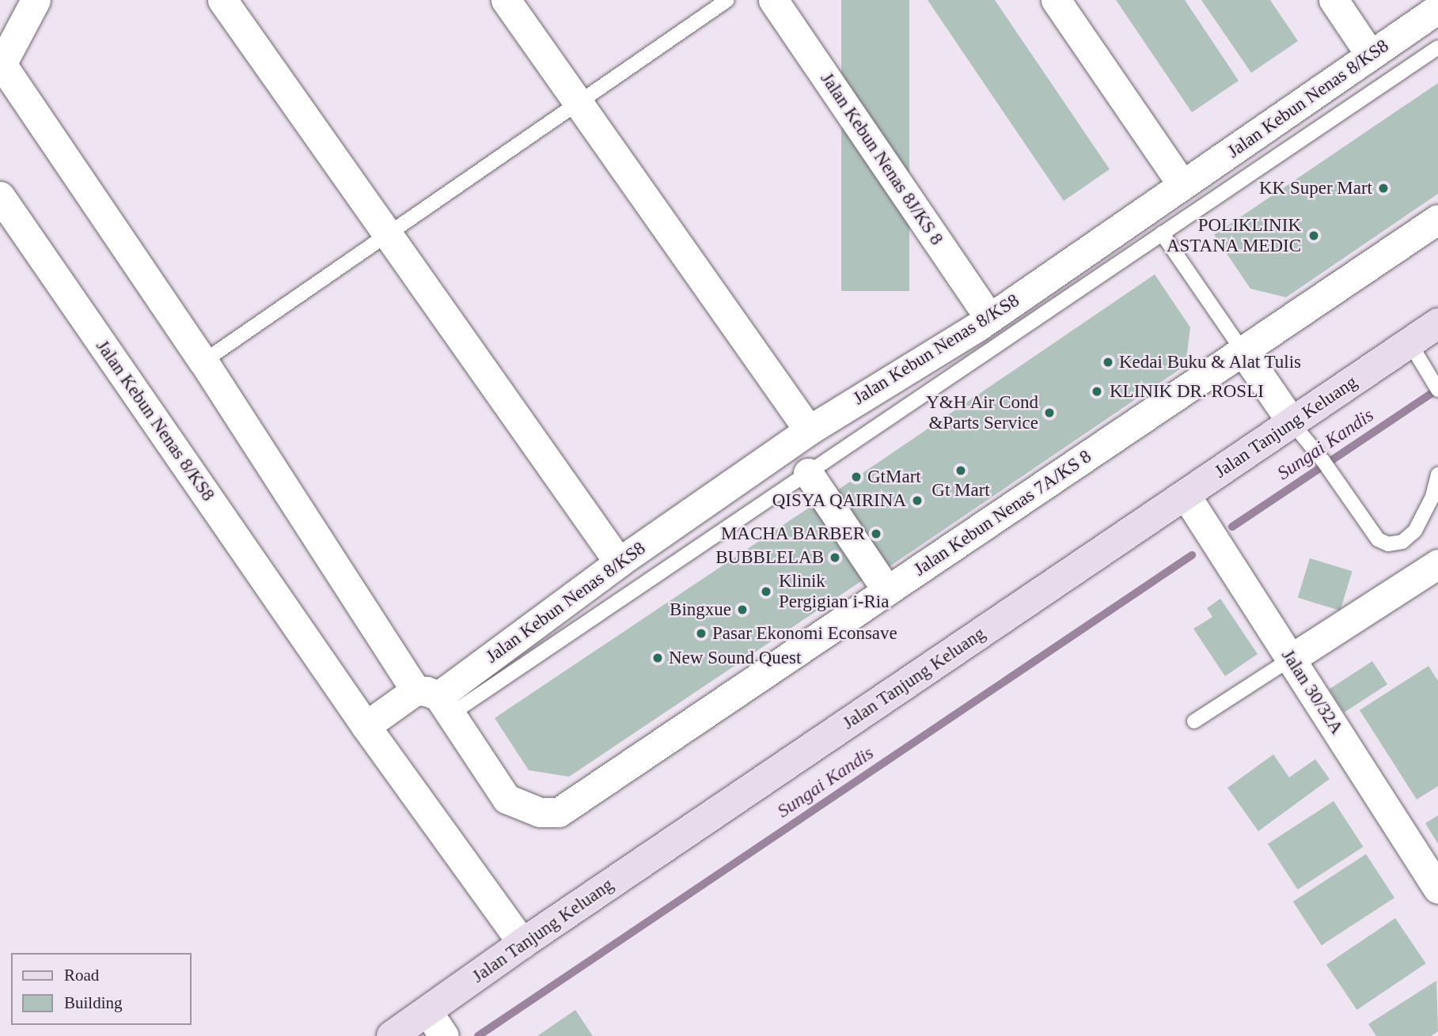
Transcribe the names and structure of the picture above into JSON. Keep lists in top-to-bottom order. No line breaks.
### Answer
{"streets":{"main road":["Jalan Tanjung Keluang"],"street":["Jalan Kebun Nenas 8/KS8","Jalan Kebun Nenas 8J/KS 8","Jalan Kebun Nenas 7A/KS 8","Jalan 30/32A"]},"crossings":[["Jalan Kebun Nenas 8/KS8","Jalan Kebun Nenas 8J/KS 8"],["Jalan Kebun Nenas 8/KS8","Jalan Tanjung Keluang"],["Jalan Kebun Nenas 8/KS8","Jalan Kebun Nenas 7A/KS 8"],["Jalan Tanjung Keluang","Jalan 30/32A"]],"water":["Sungai Kandis"],"places":["KK Super Mart","POLIKLINIK ASTANA MEDIC","Kedai Buku & Alat Tulis","KLINIK DR. ROSLI","Y&H Air Cond &Parts Service","Gt Mart","GtMart","QISYA QAIRINA","MACHA BARBER","BUBBLELAB","Klinik Pergigian i-Ria","Bingxue","Pasar Ekonomi Econsave","New Sound Quest"],"legend":["Road","Building"]}
